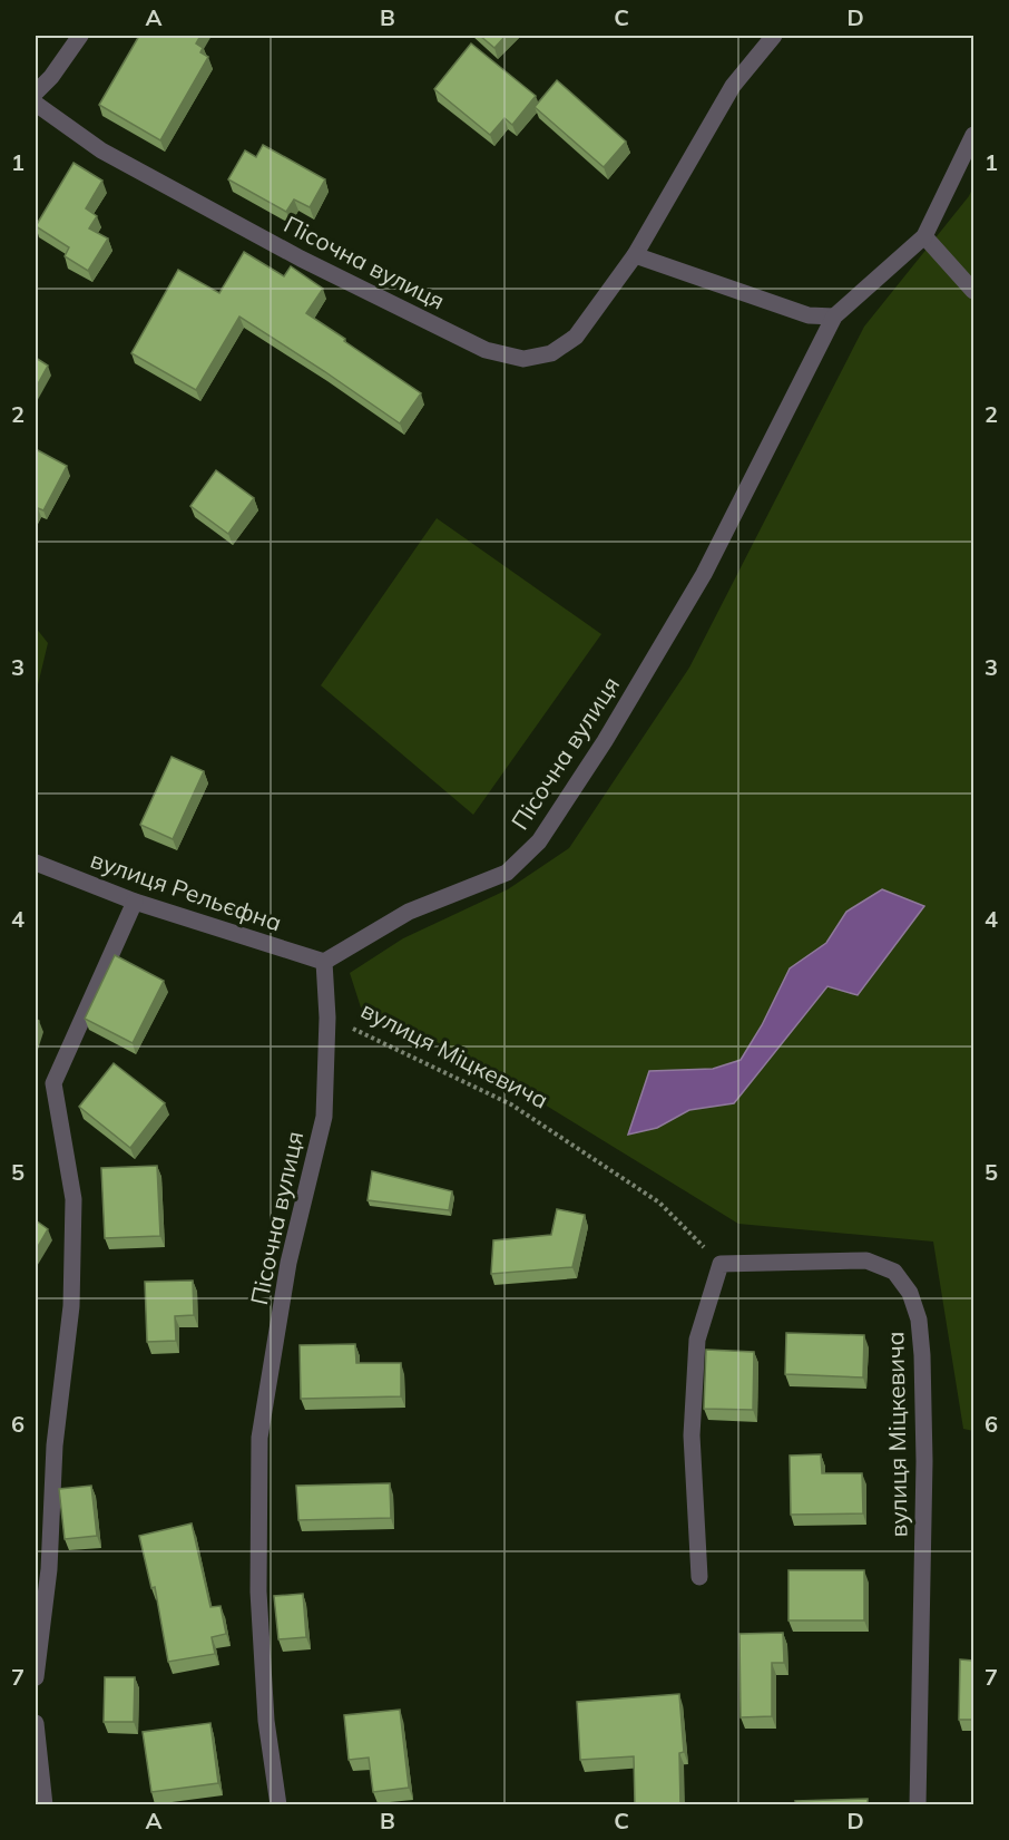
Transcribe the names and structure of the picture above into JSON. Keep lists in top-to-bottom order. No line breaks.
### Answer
{"streets":{"street":["Пісочна вулиця","вулиця Рельєфна","вулиця Міцкевича"]},"crossings":[["Пісочна вулиця","вулиця Рельєфна"],["Пісочна вулиця","вулиця Міцкевича"]],"grid":{"columns":["A","B","C","D"],"rows":["1","2","3","4","5","6","7"]}}
